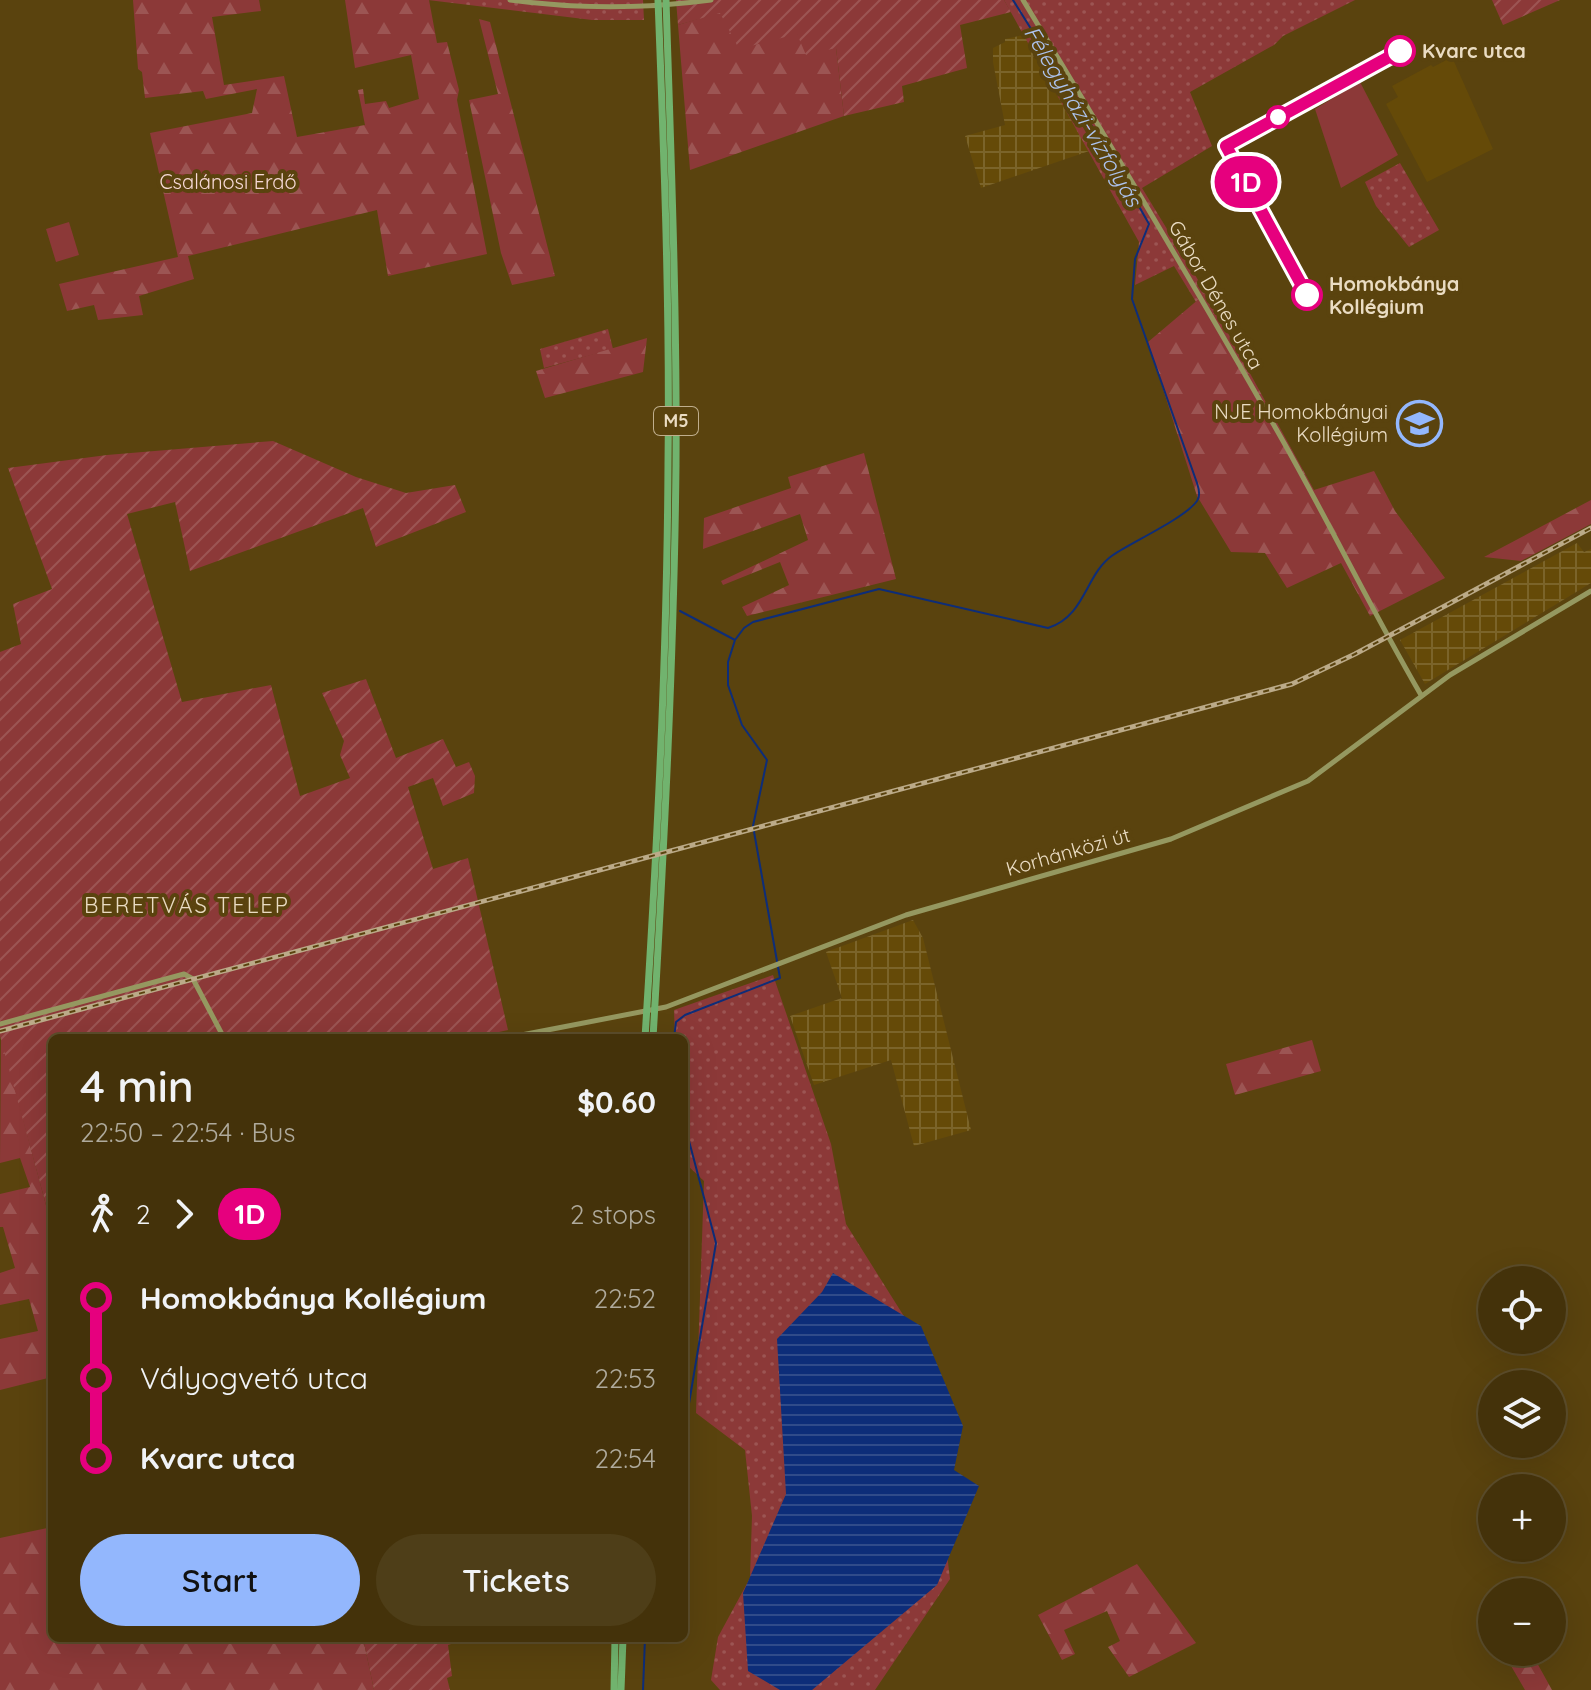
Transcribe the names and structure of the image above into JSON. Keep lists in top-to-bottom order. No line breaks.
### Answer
{"streets":{"highway":["M5"],"street":["Gábor Dénes utca","Korhánközi út"]},"crossings":[["Gábor Dénes utca","Korhánközi út"]],"districts":["BERETVÁS TELEP"],"water":["Félegyházi-vízfolyás"],"parks":["Csalánosi Erdő"],"places":{"other":["Kvarc utca","Homokbánya Kollégium"],"school or university":["NJE Homokbányai Kollégium"]},"lines":["bus line 1D"],"page":{"on_map":"1D","heading":["4 min","22:50 – 22:54 · Bus","$0.60"],"legs":["2","1D","2 stops"],"list":[{"name":"Homokbánya Kollégium","value":"22:52"},{"name":"Vályogvető utca","value":"22:53"},{"name":"Kvarc utca","value":"22:54"}],"map_buttons":["+","−"],"buttons":["Start","Tickets"]}}
